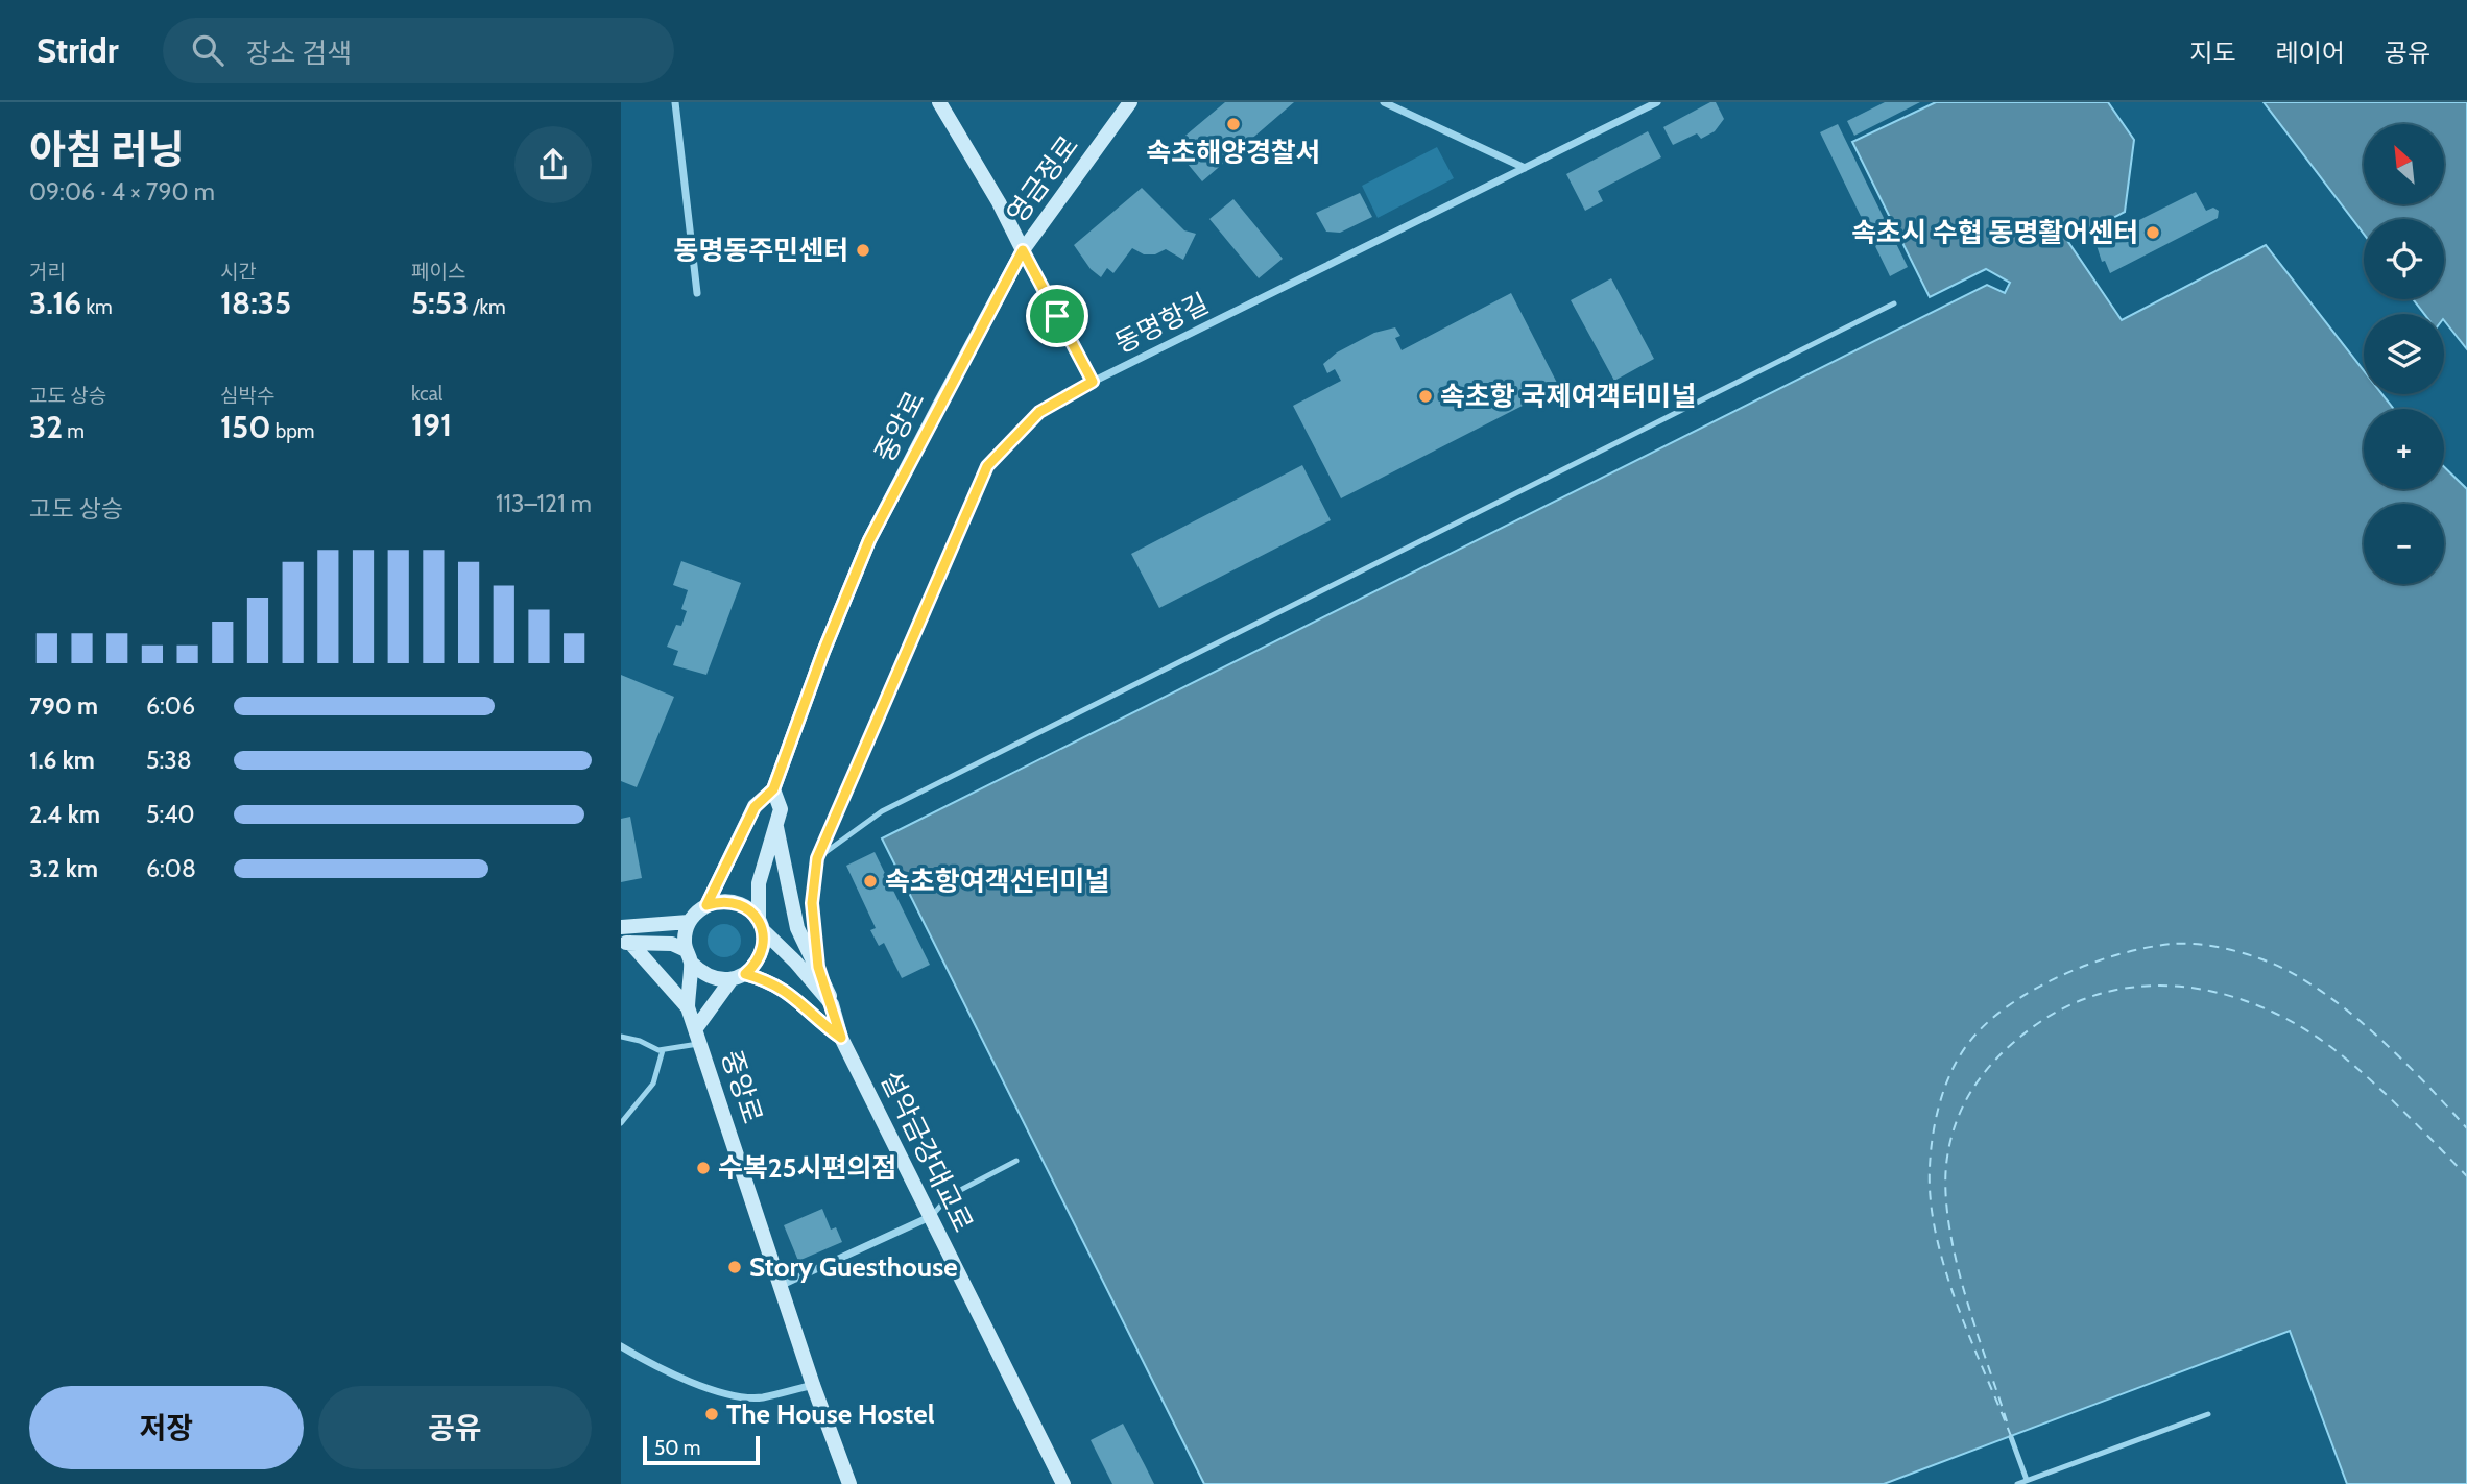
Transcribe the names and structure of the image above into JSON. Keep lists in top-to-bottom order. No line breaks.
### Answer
{"streets":{"street":["영금정로","동명항길","중앙로","설악금강대교로"]},"crossings":[["영금정로","중앙로"]],"places":["속초해양경찰서","속초시 수협 동명활어센터","동명동주민센터","속초항 국제여객터미널","속초항여객선터미널","수복25시편의점","Story Guesthouse","The House Hostel"],"scale_bar":"50 m","north":"top left","page":{"header":"Stridr","search":"장소 검색","nav":["지도","레이어","공유"],"heading":["아침 러닝","09:06 · 4 × 790 m"],"map_buttons":["+","−"],"stats":[["거리","3.16 km"],["시간","18:35"],["페이스","5:53 /km"],["고도 상승","32 m"],["심박수","150 bpm"],["kcal","191"]],"chart":["고도 상승","113–121 m"],"list":[{"name":"790 m","note":"6:06"},{"name":"1.6 km","note":"5:38"},{"name":"2.4 km","note":"5:40"},{"name":"3.2 km","note":"6:08"}],"buttons":["저장","공유"],"scale":"50 m"}}
